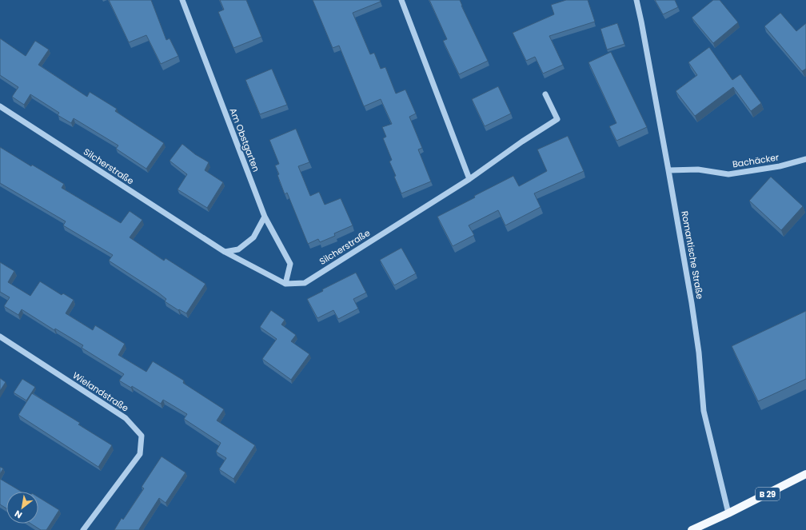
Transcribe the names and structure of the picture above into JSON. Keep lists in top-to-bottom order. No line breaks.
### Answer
{"streets":{"main road":["B 29"],"street":["Am Obstgarten","Bachäcker","Silcherstraße","Romantische Straße","Wielandstraße"]},"crossings":[["Am Obstgarten","Silcherstraße"],["Bachäcker","Romantische Straße"],["Romantische Straße","B 29"]],"north":"bottom left"}
